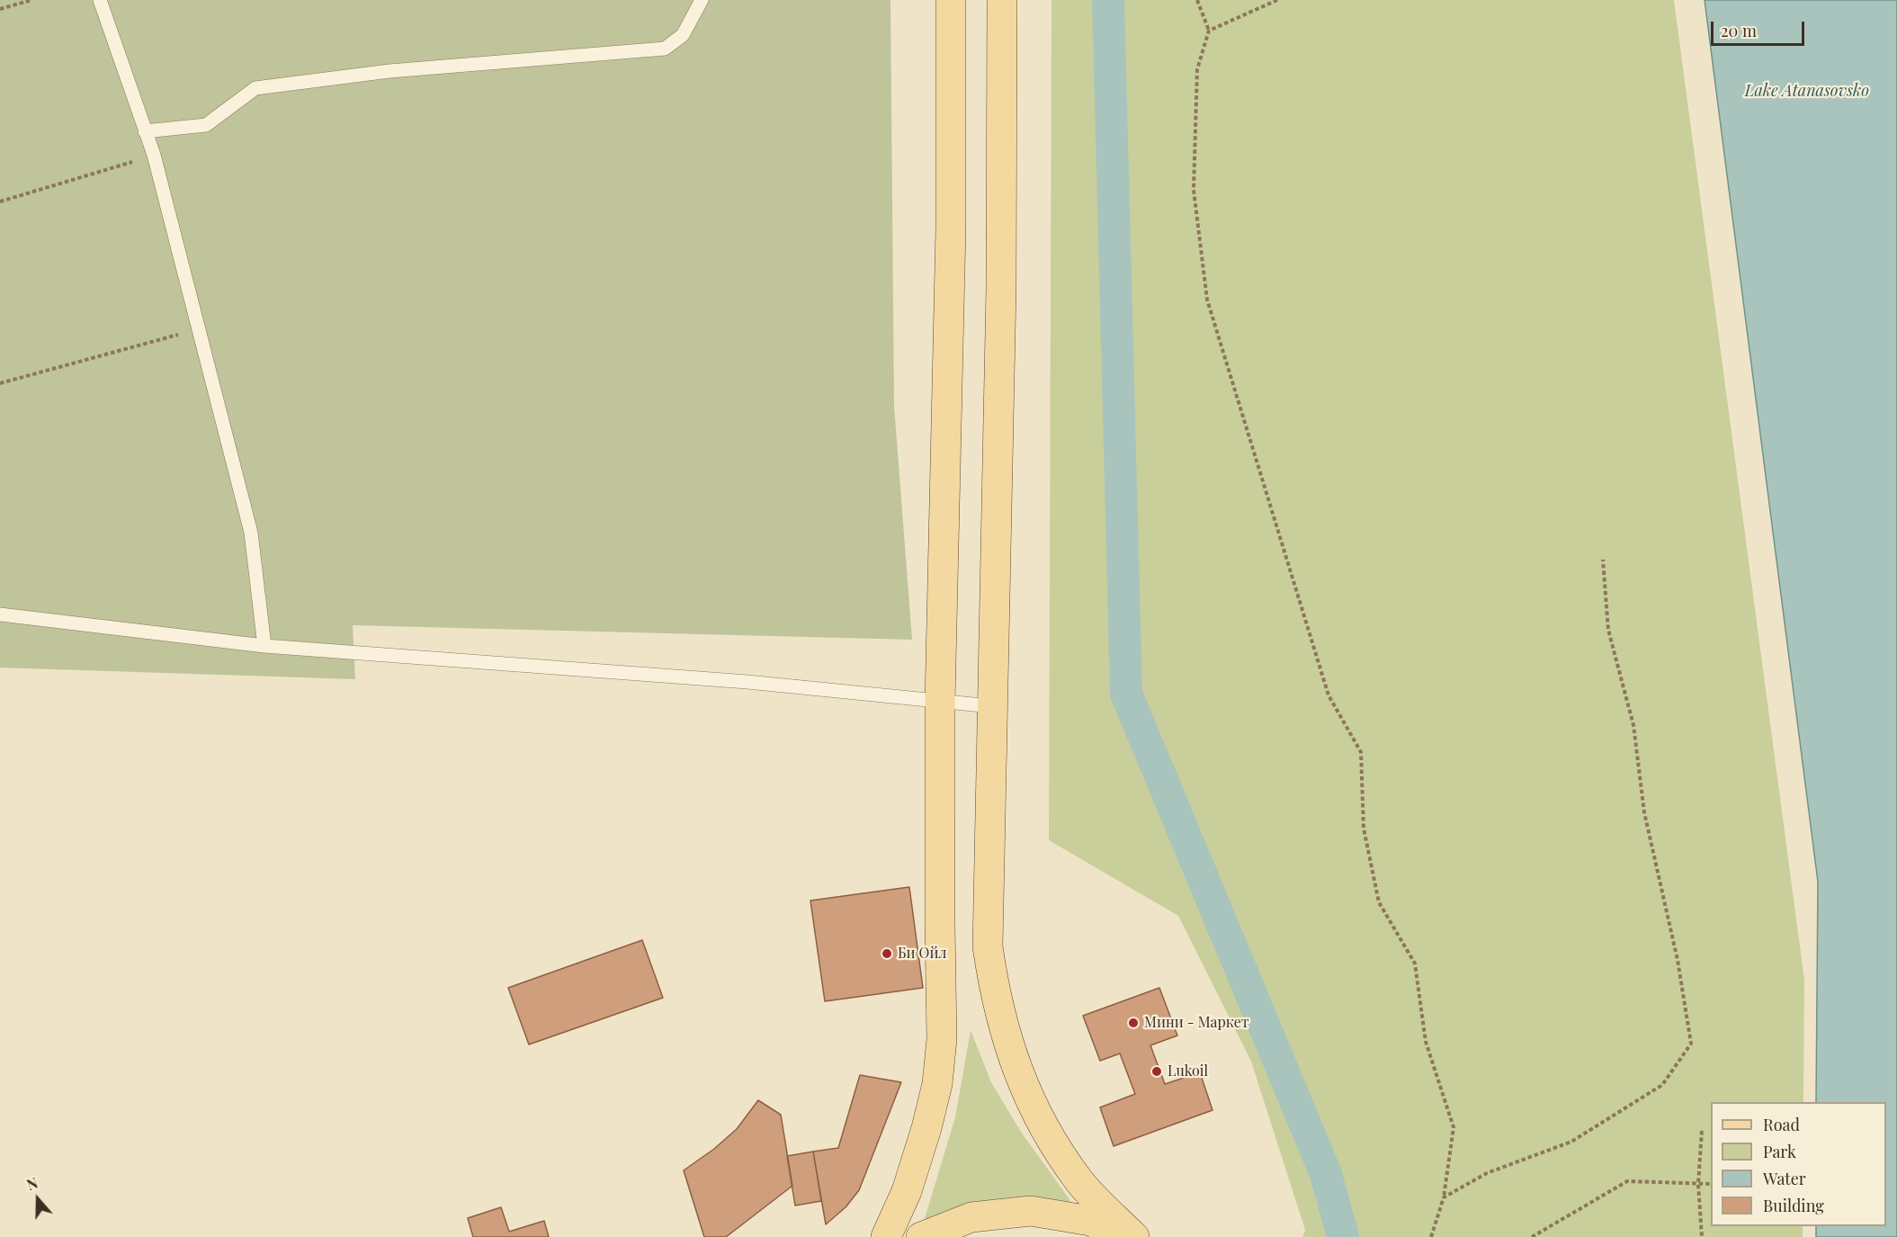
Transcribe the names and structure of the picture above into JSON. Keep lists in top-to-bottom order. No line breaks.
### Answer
{"water":["Lake Atanasovsko"],"places":["Би Ойл","Мини - Маркет","Lukoil"],"legend":["Road","Park","Water","Building"],"scale_bar":"20 m","north":"top"}
